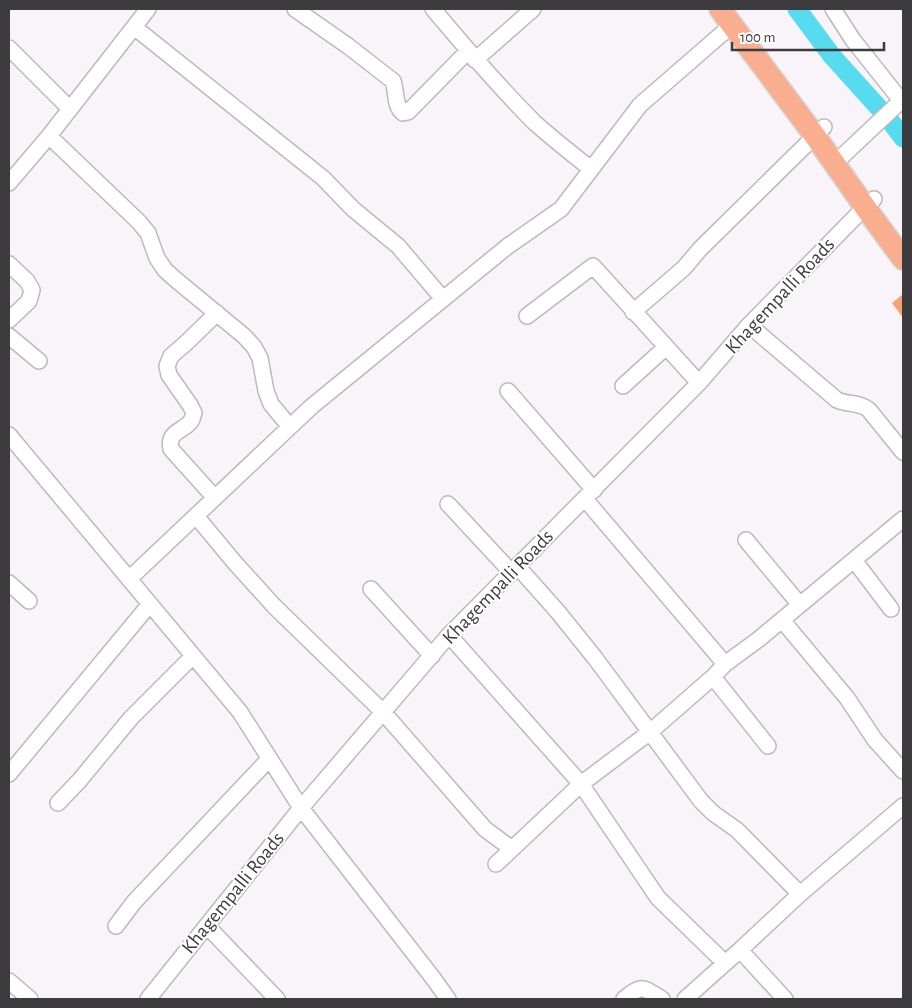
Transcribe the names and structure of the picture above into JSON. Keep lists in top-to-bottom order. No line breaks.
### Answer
{"streets":{"street":["Khagempalli Roads"]},"scale_bar":"100 m"}
